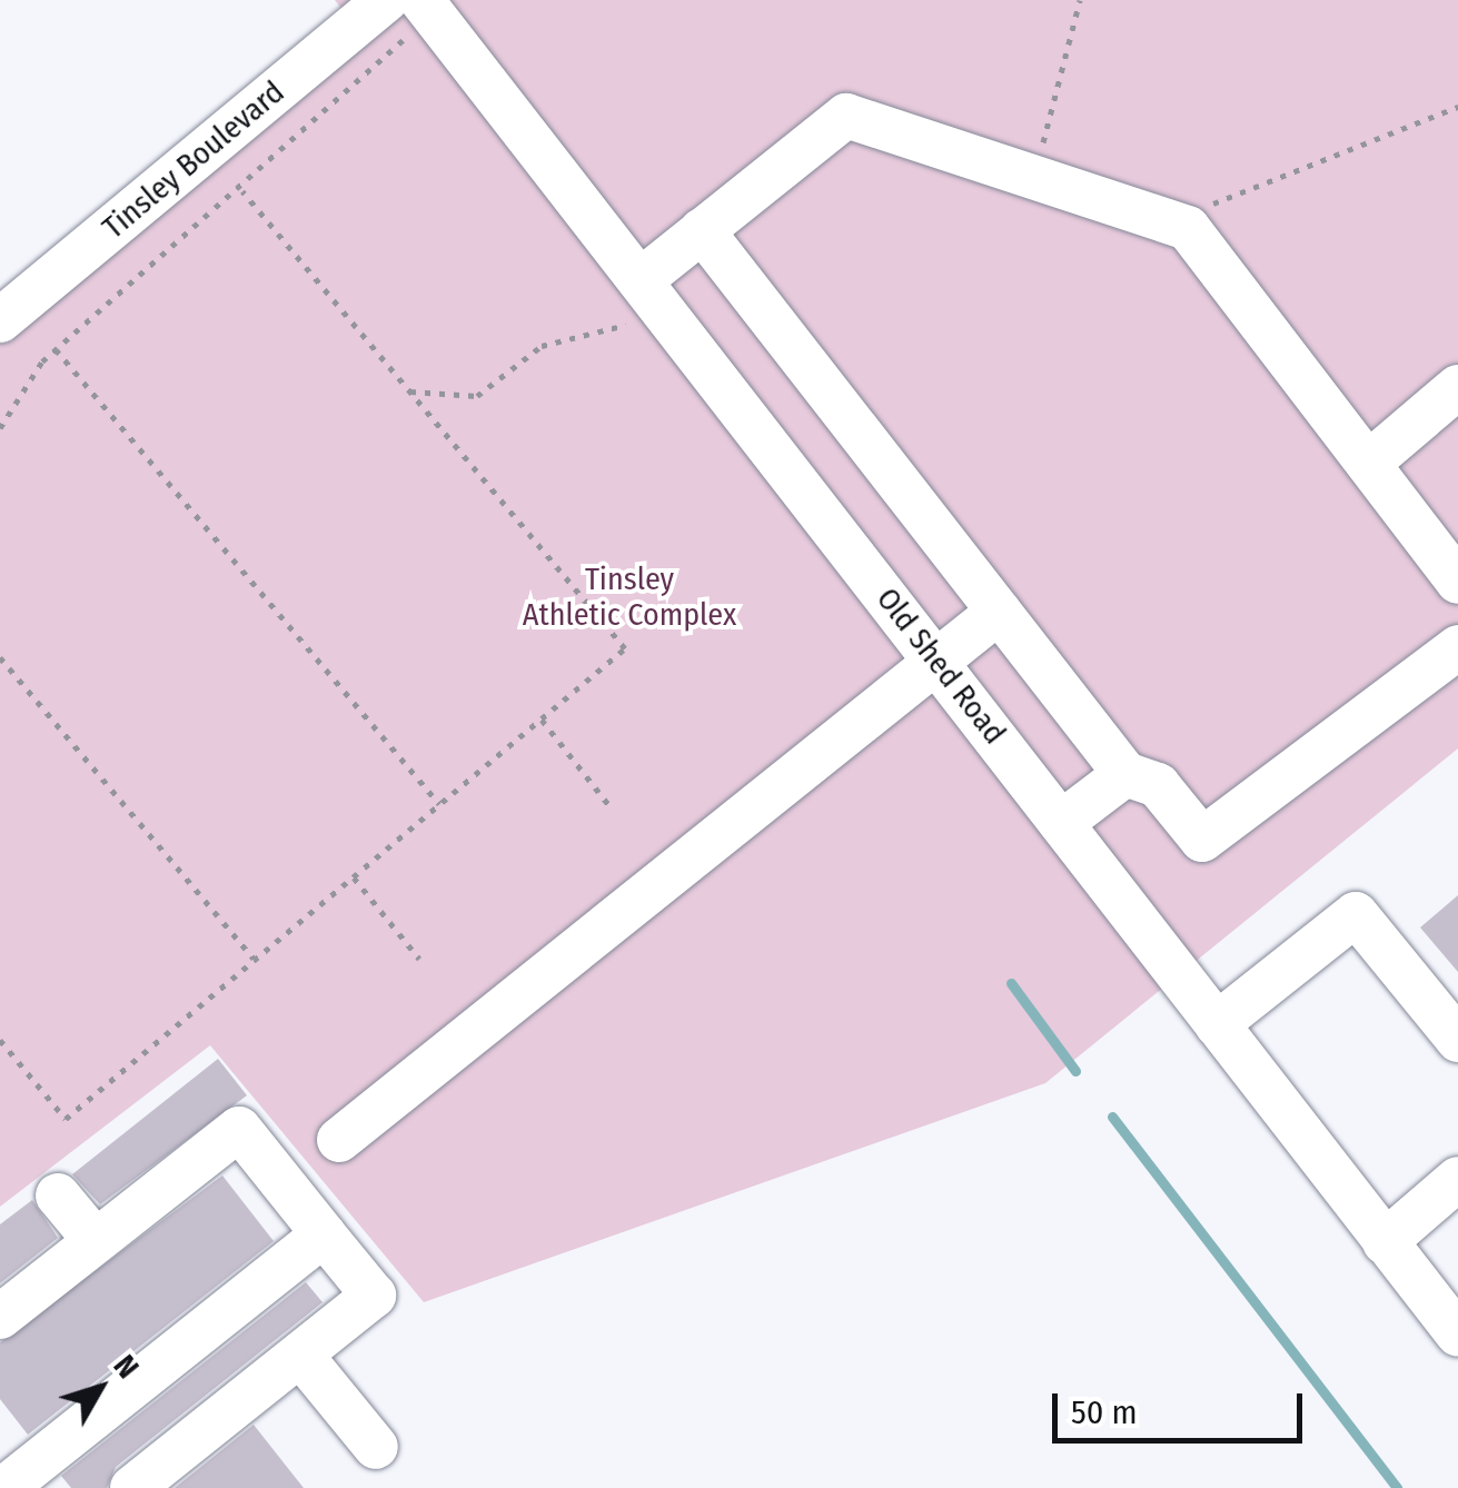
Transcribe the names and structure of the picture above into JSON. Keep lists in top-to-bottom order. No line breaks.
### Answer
{"streets":{"street":["Tinsley Boulevard","Old Shed Road"]},"parks":["Tinsley Athletic Complex"],"scale_bar":"50 m","north":"top right"}
